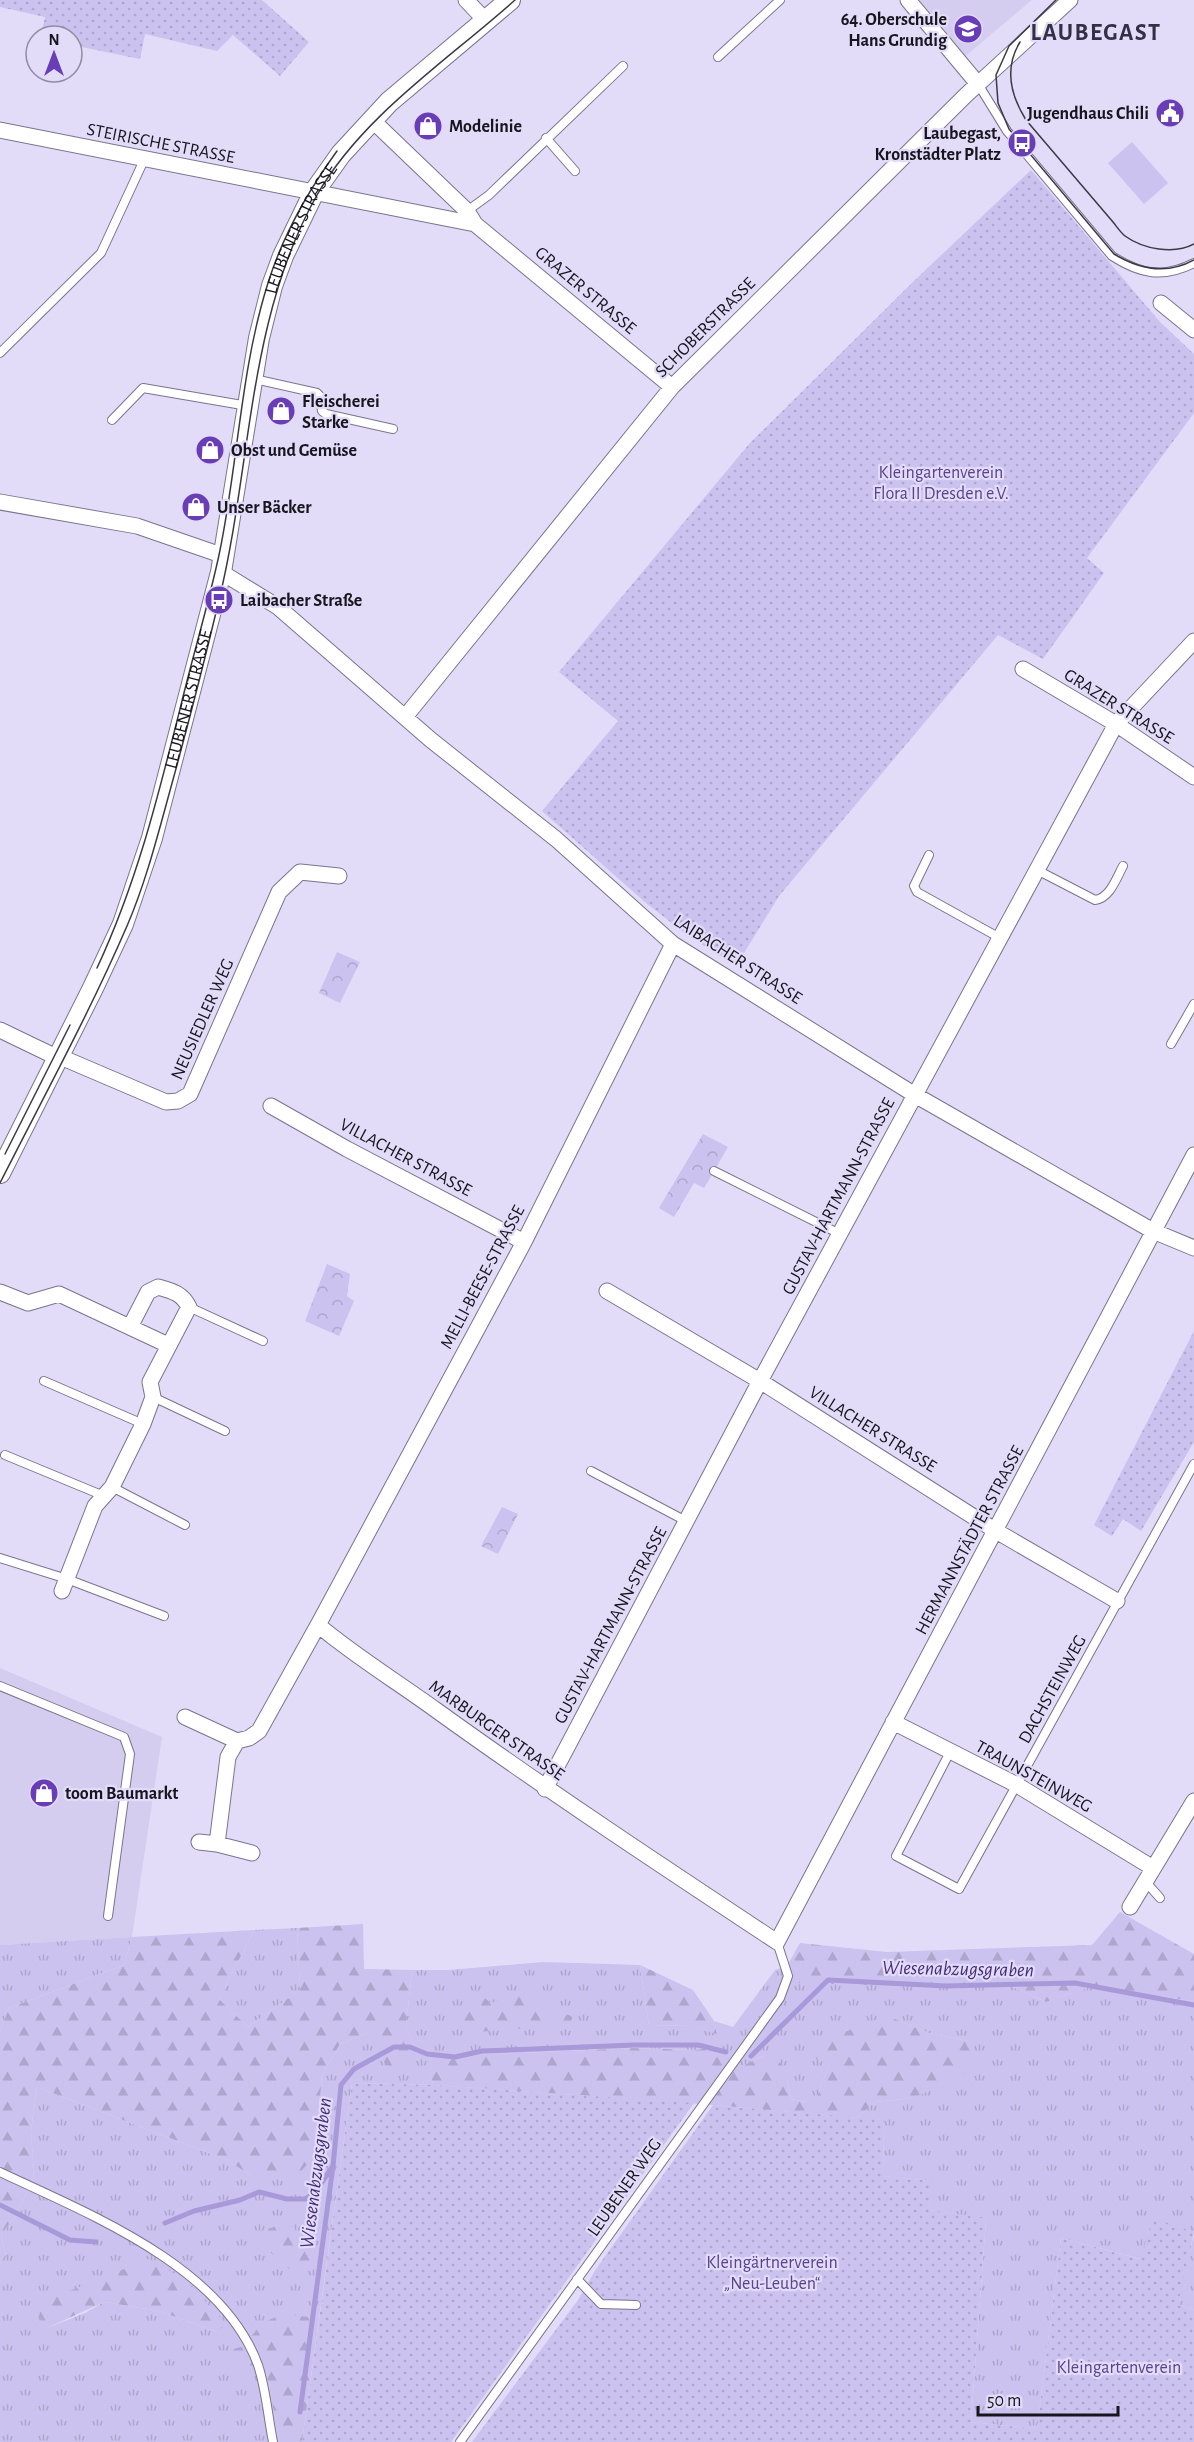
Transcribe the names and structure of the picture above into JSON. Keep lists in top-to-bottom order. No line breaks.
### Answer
{"streets":{"street":["STEIRISCHE STRASSE","LEUBENER STRASSE","GRAZER STRASSE","SCHOBERSTRASSE","LAIBACHER STRASSE","NEUSIEDLER WEG","VILLACHER STRASSE","GUSTAV-HARTMANN-STRASSE","MELLI-BEESE-STRASSE","HERMANNSTÄDTER STRASSE","MARBURGER STRASSE","TRAUNSTEINWEG"],"lane":["DACHSTEINWEG","LEUBENER WEG"]},"crossings":[["STEIRISCHE STRASSE","LEUBENER STRASSE"],["STEIRISCHE STRASSE","GRAZER STRASSE"],["LEUBENER STRASSE","GRAZER STRASSE"],["LEUBENER STRASSE","LAIBACHER STRASSE"],["LEUBENER STRASSE","NEUSIEDLER WEG"],["GRAZER STRASSE","SCHOBERSTRASSE"],["GRAZER STRASSE","GUSTAV-HARTMANN-STRASSE"],["SCHOBERSTRASSE","LAIBACHER STRASSE"],["LAIBACHER STRASSE","GUSTAV-HARTMANN-STRASSE"],["LAIBACHER STRASSE","MELLI-BEESE-STRASSE"],["LAIBACHER STRASSE","HERMANNSTÄDTER STRASSE"],["VILLACHER STRASSE","GUSTAV-HARTMANN-STRASSE"],["VILLACHER STRASSE","MELLI-BEESE-STRASSE"],["VILLACHER STRASSE","HERMANNSTÄDTER STRASSE"],["VILLACHER STRASSE","DACHSTEINWEG"],["GUSTAV-HARTMANN-STRASSE","MARBURGER STRASSE"],["MELLI-BEESE-STRASSE","MARBURGER STRASSE"],["HERMANNSTÄDTER STRASSE","MARBURGER STRASSE"],["HERMANNSTÄDTER STRASSE","TRAUNSTEINWEG"],["HERMANNSTÄDTER STRASSE","LEUBENER WEG"],["DACHSTEINWEG","TRAUNSTEINWEG"],["MARBURGER STRASSE","LEUBENER WEG"]],"districts":["LAUBEGAST"],"water":["Wiesenabzugsgraben"],"parks":["Kleingartenverein Flora II Dresden e.V.","Kleingärtnerverein „Neu-Leuben“","Kleingartenverein"],"places":{"school or university":["64. Oberschule Hans Grundig"],"public building":["Jugendhaus Chili"],"shop":["Modelinie","Fleischerei Starke","Obst und Gemüse","Unser Bäcker","toom Baumarkt"],"bus stop":["Laubegast, Kronstädter Platz","Laibacher Straße"]},"scale_bar":"50 m","north":"top"}
